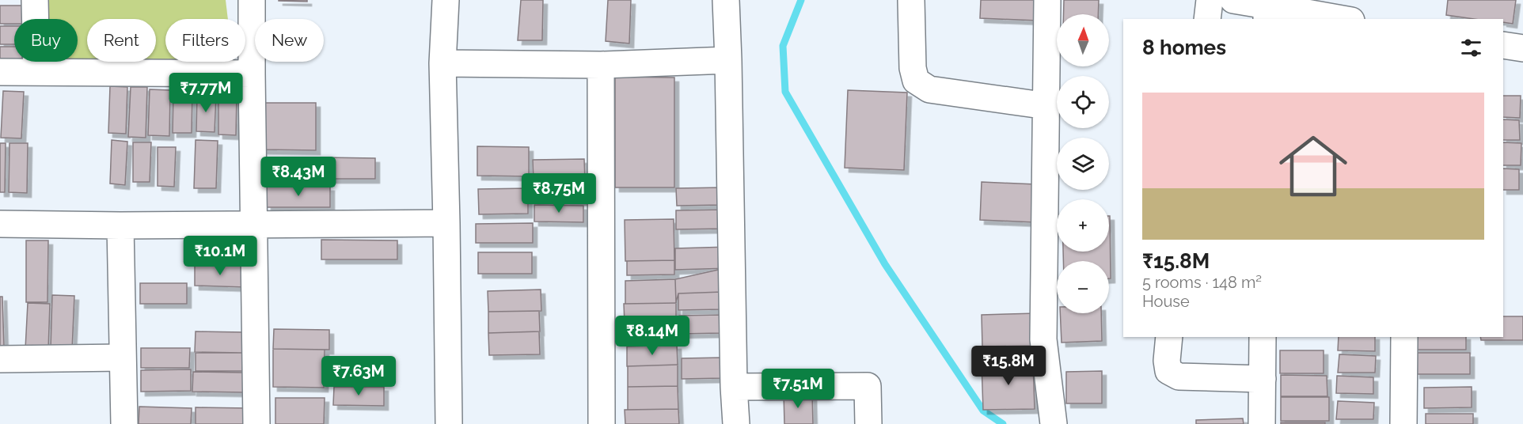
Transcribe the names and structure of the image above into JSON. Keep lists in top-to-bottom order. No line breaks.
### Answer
{"north":"top","page":{"map_buttons":["+","−"],"chip":["Buy","Rent","Filters","New"],"heading":"8 homes","price":["₹7.77M","₹8.43M","₹8.75M","₹10.1M","₹8.14M","₹15.8M","₹7.63M","₹7.51M"],"list":[{"name":"₹15.8M","note":"5 rooms · 148 m² · House"}]}}
